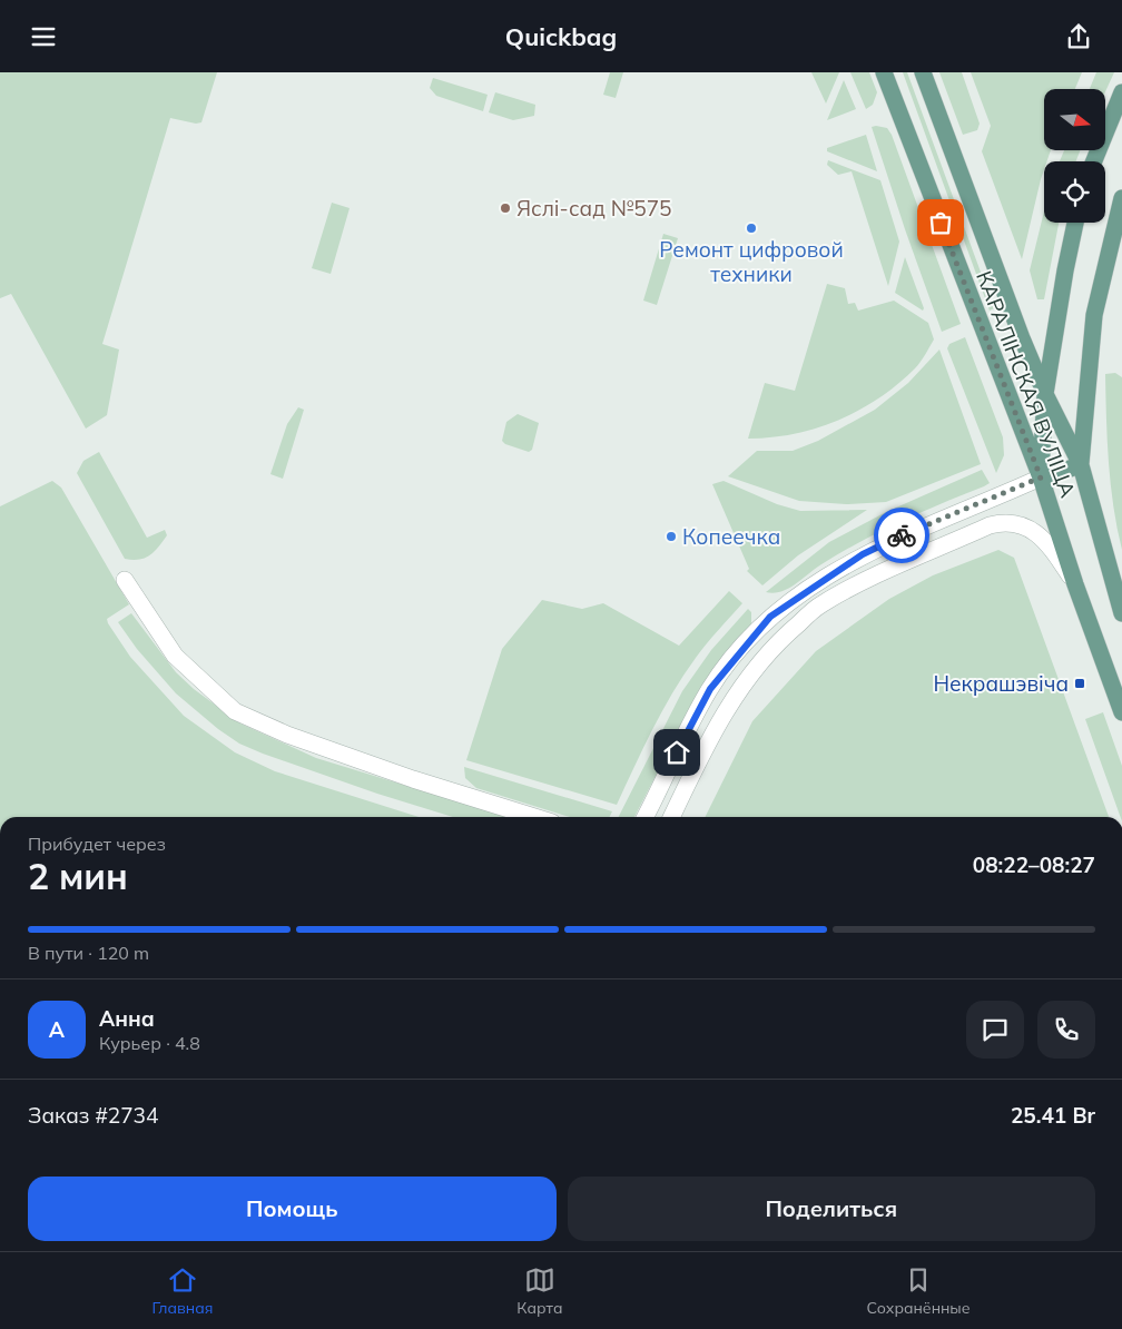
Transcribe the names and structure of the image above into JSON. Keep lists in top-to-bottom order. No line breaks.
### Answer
{"streets":{"main road":["КАРАЛІНСКАЯ ВУЛІЦА"]},"places":{"other":["Яслі-сад №575","Ремонт цифровой техники","Копеечка"],"transit":["Некрашэвіча"]},"north":"right","page":{"header":"Quickbag","heading":["2 мин","Прибудет через","08:22–08:27"],"panel":["Анна","Курьер · 4.8","Заказ #2734","25.41 Br"],"bar":"В пути · 120 m","round":"А","buttons":["Помощь","Поделиться"],"tabs":["Главная","Карта","Сохранённые"]}}
